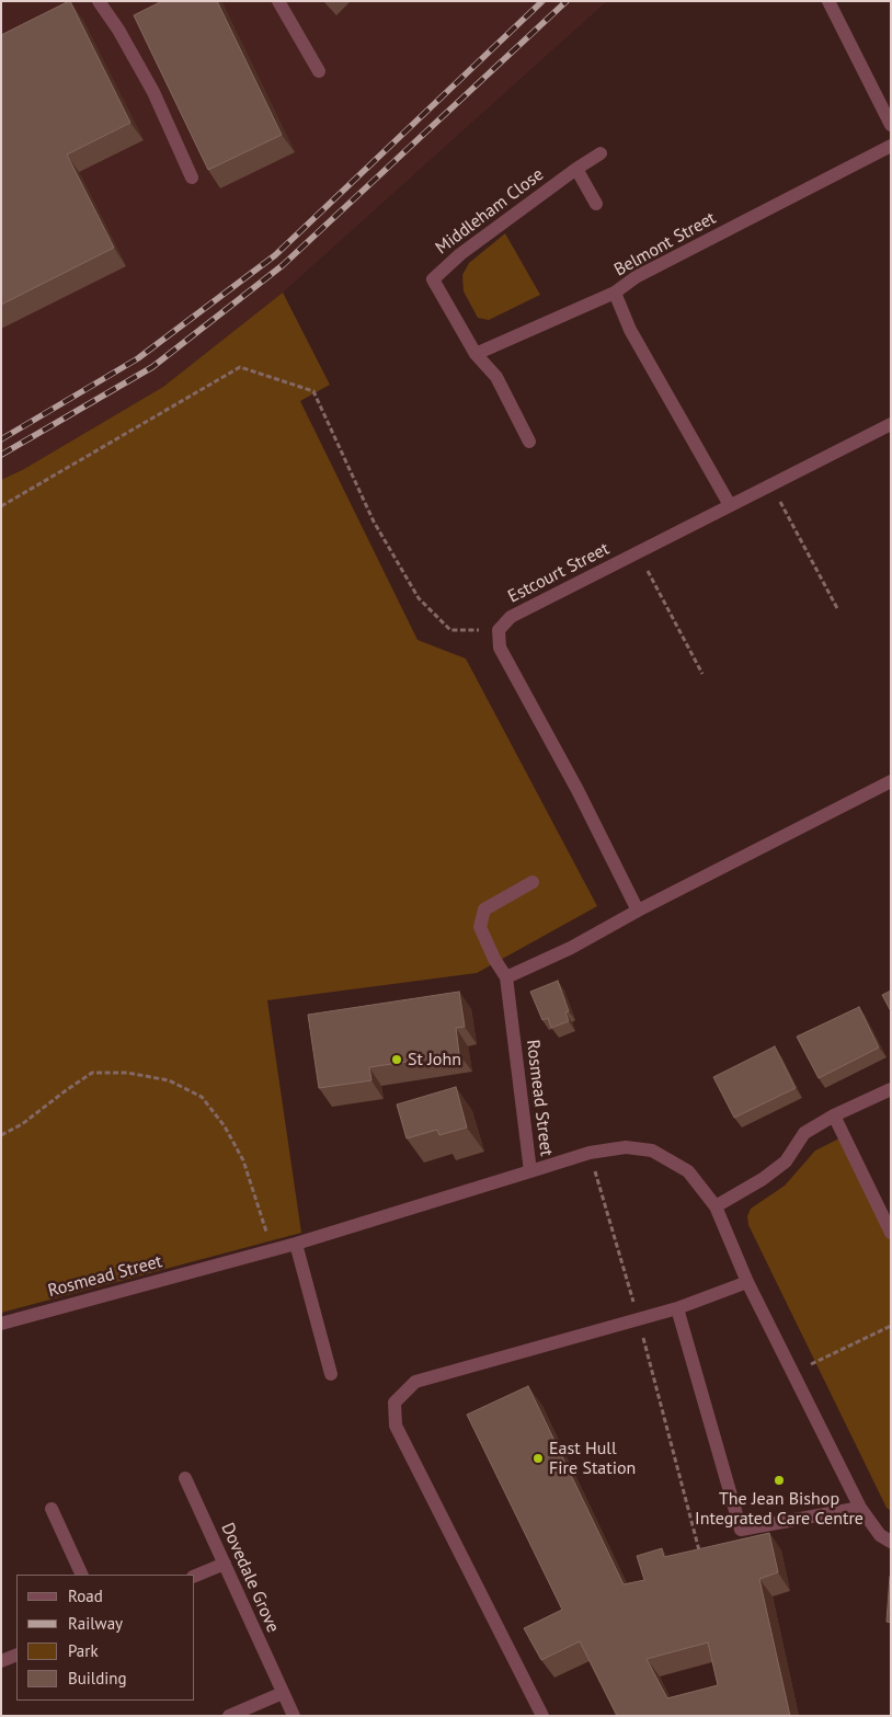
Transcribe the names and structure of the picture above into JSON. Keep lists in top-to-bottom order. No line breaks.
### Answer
{"streets":{"street":["Middleham Close","Belmont Street","Estcourt Street","Rosmead Street","Dovedale Grove"]},"crossings":[["Belmont Street","Estcourt Street"]],"places":["St John","East Hull Fire Station","The Jean Bishop Integrated Care Centre"],"legend":["Road","Railway","Park","Building"]}
